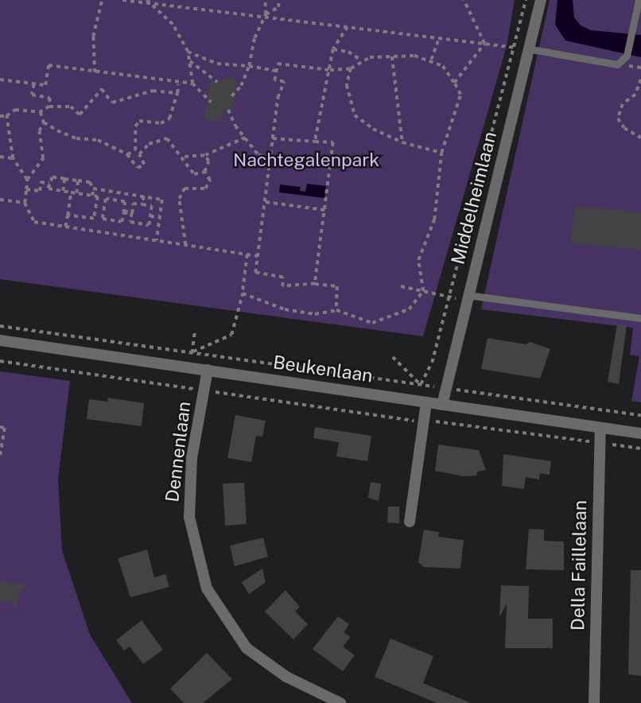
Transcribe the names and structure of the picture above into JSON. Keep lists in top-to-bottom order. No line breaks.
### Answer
{"streets":{"street":["Middelheimlaan","Beukenlaan","Dennenlaan","Della Faillelaan"]},"crossings":[["Middelheimlaan","Beukenlaan"],["Beukenlaan","Dennenlaan"],["Beukenlaan","Della Faillelaan"]],"parks":["Nachtegalenpark"]}
